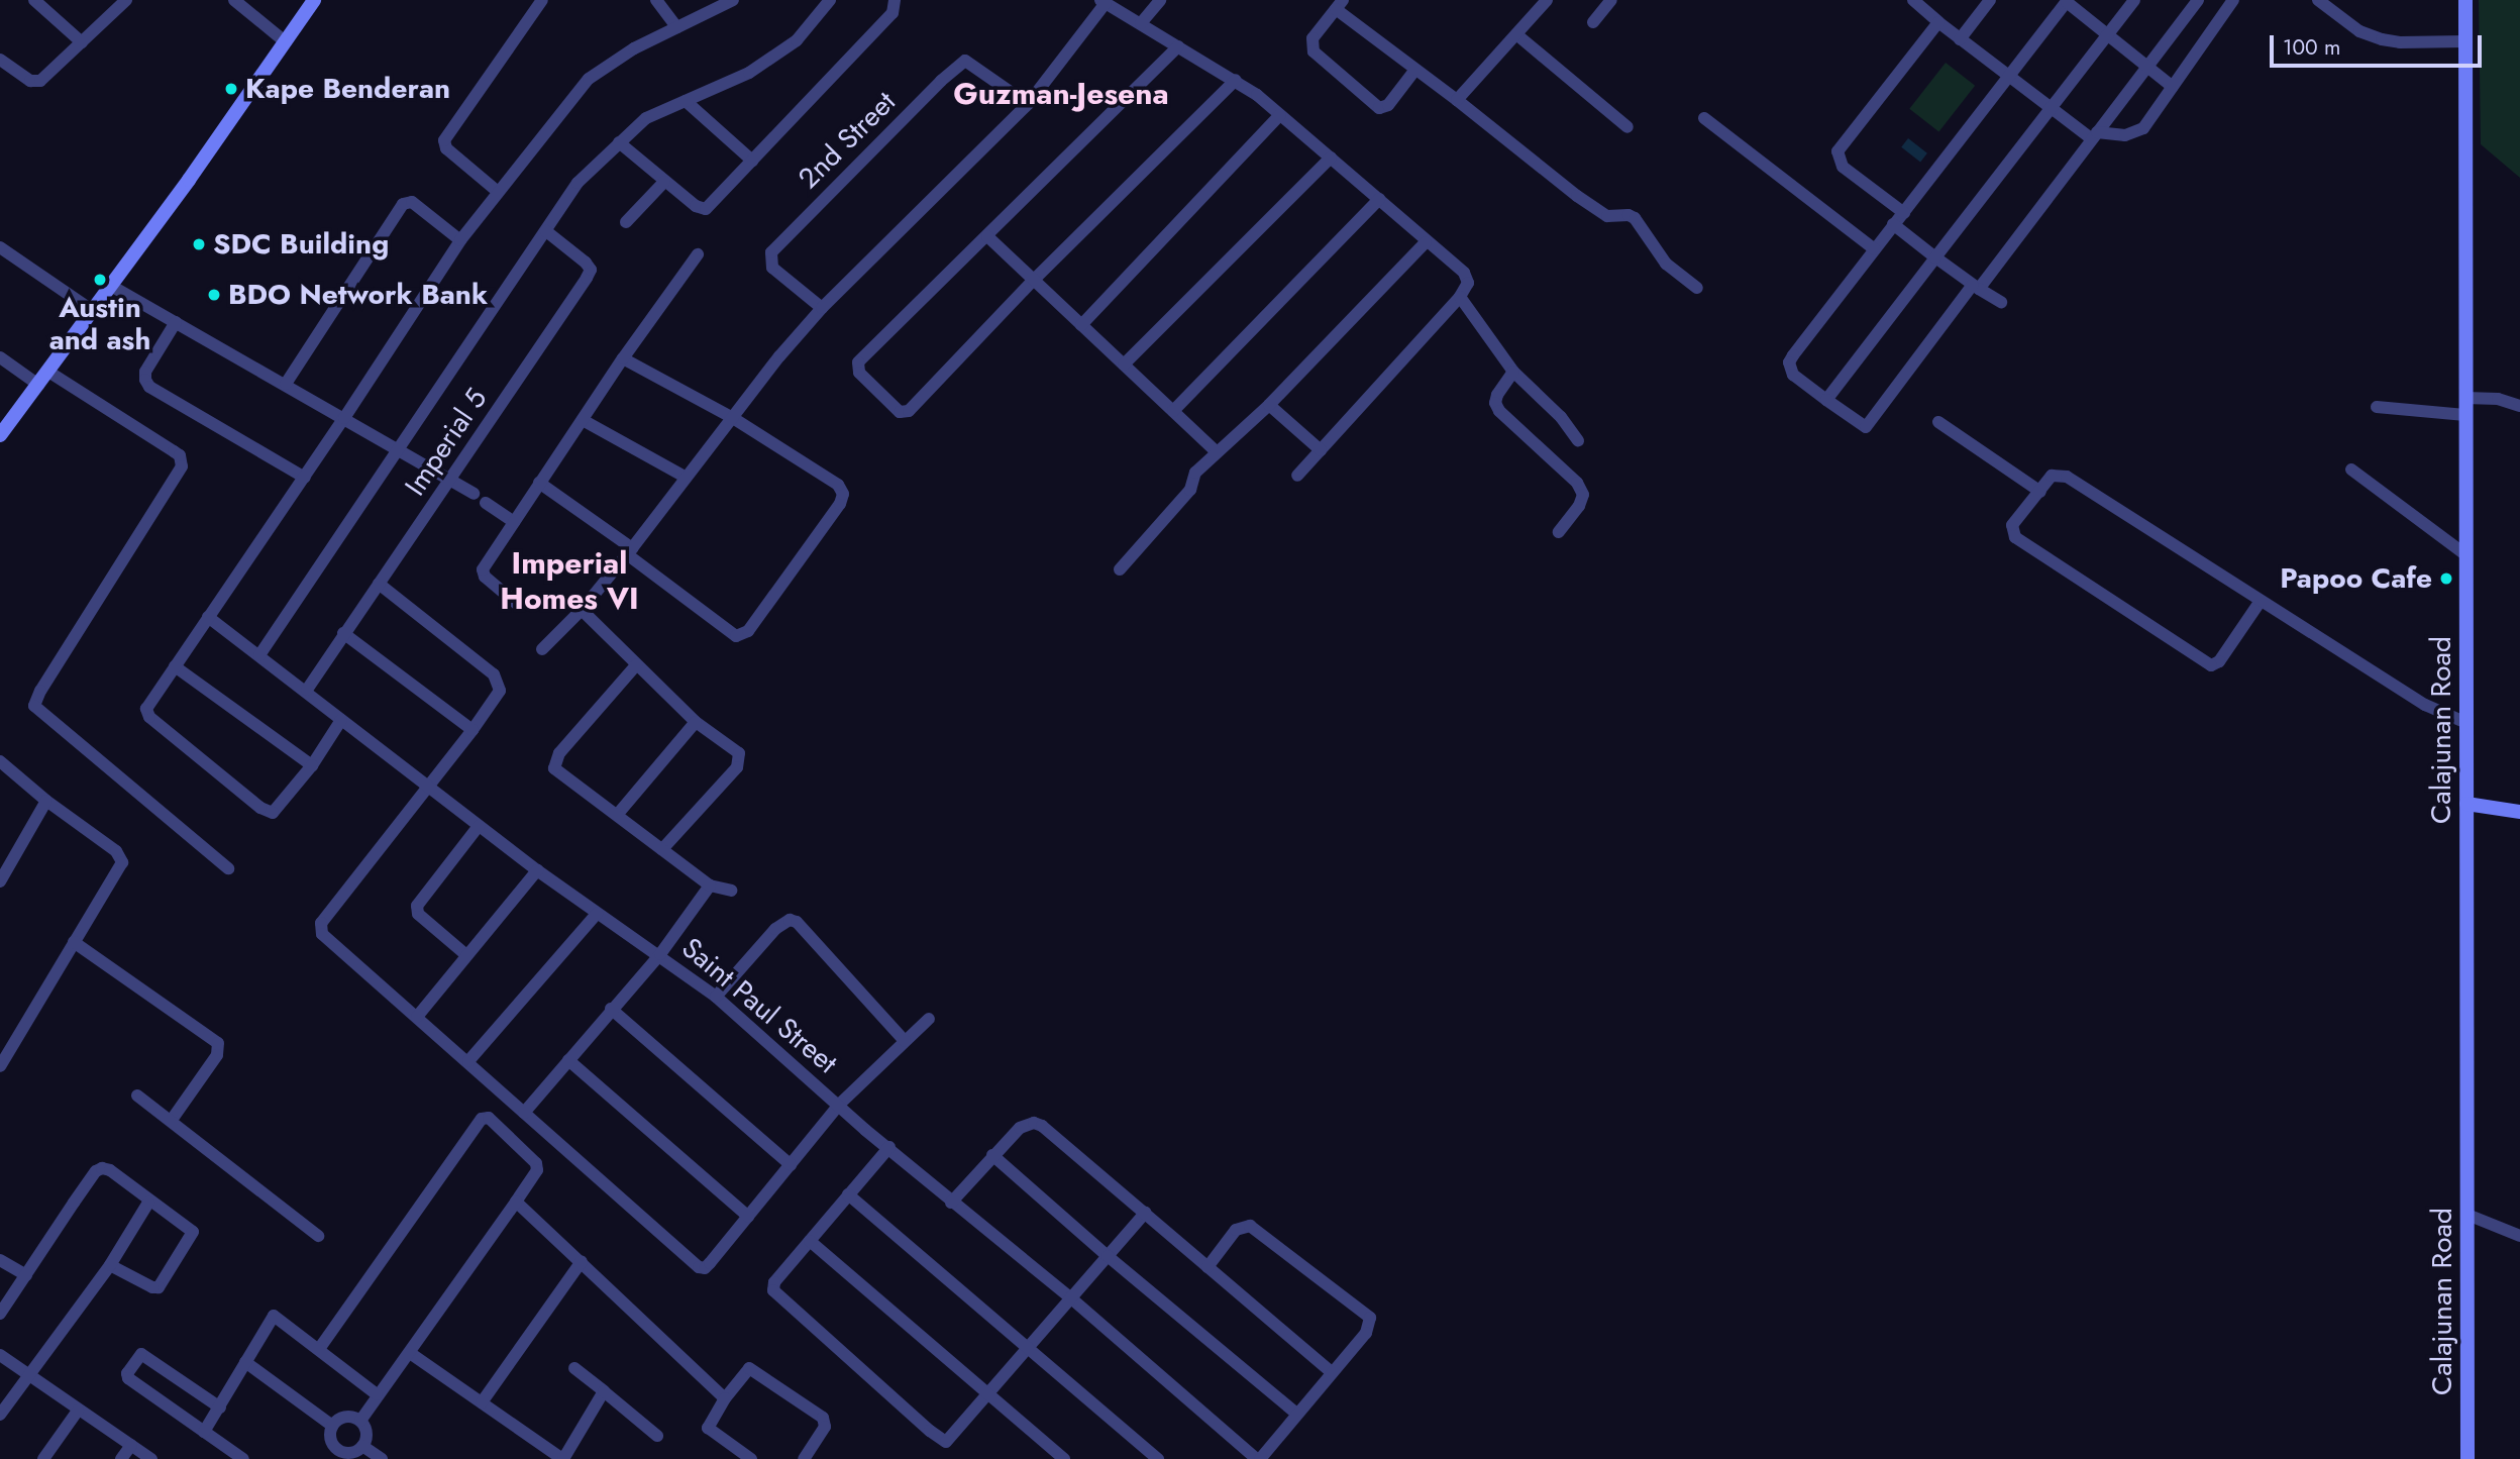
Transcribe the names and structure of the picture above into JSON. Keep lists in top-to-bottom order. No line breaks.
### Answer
{"streets":{"main road":["Calajunan Road"],"street":["2nd Street","Imperial 5","Saint Paul Street"]},"crossings":[["Imperial 5","Saint Paul Street"]],"districts":["Guzman-Jesena","Imperial Homes VI"],"places":["Kape Benderan","SDC Building","Austin and ash","BDO Network Bank","Papoo Cafe"],"scale_bar":"100 m"}
